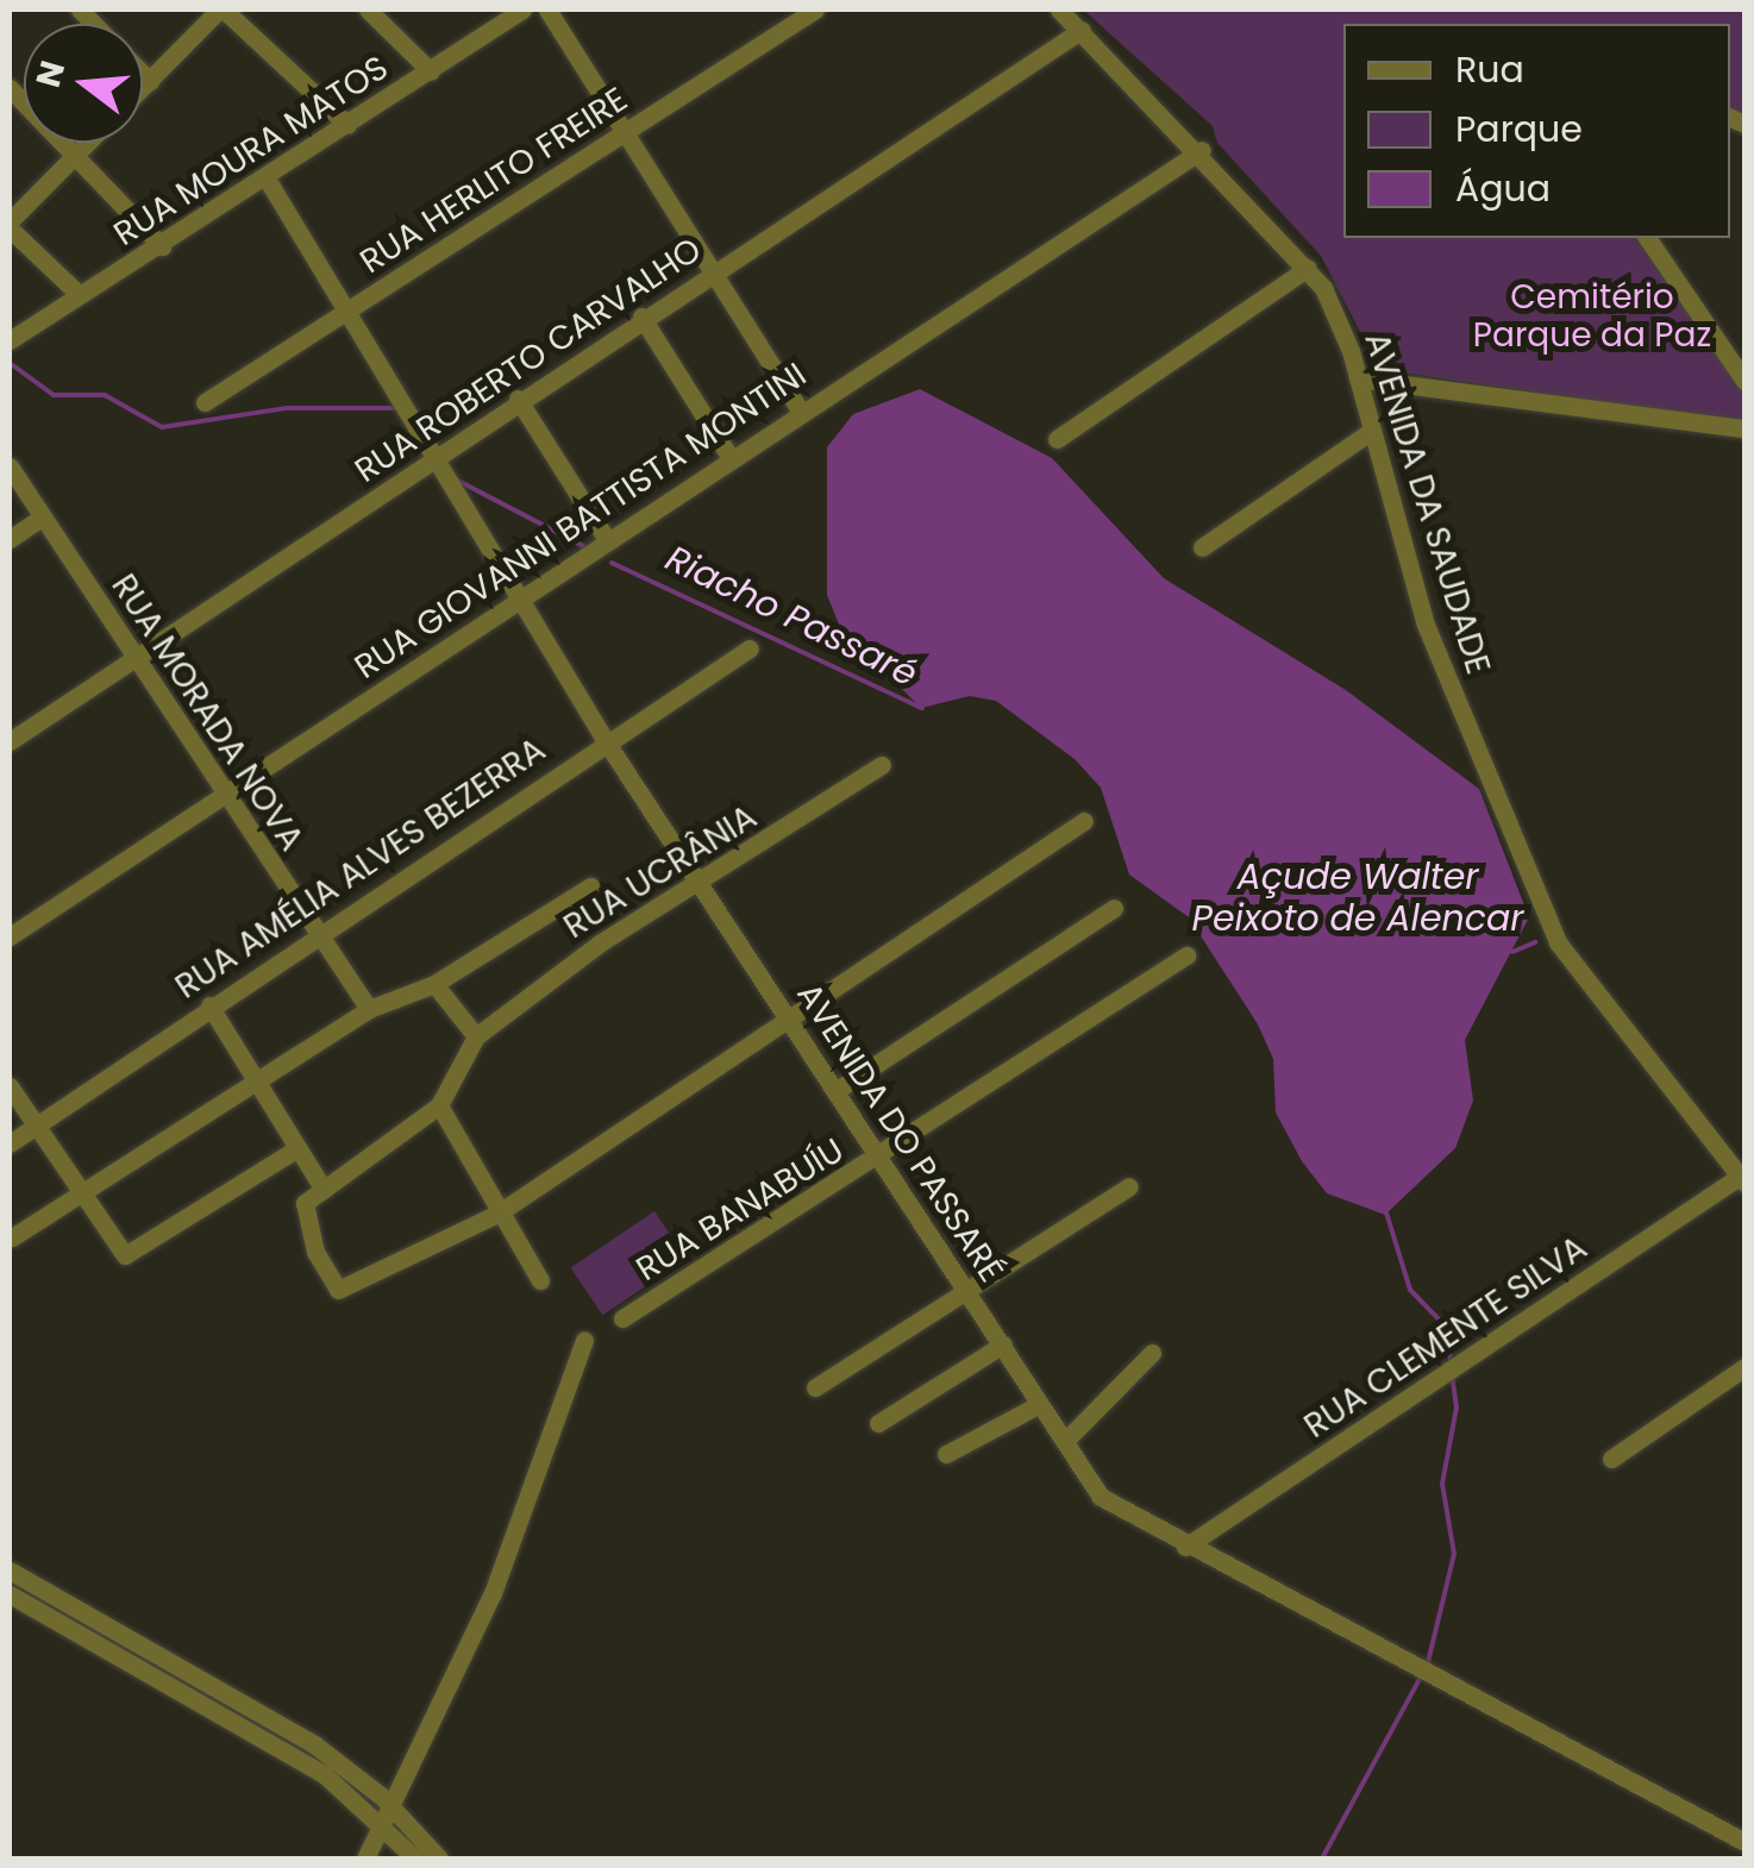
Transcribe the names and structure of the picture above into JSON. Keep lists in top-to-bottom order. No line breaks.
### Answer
{"streets":{"street":["RUA MOURA MATOS","RUA HERLITO FREIRE","RUA ROBERTO CARVALHO","AVENIDA DA SAUDADE","RUA GIOVANNI BATTISTA MONTINI","RUA MORADA NOVA","RUA AMÉLIA ALVES BEZERRA","RUA UCRÂNIA","AVENIDA DO PASSARÉ","RUA BANABUÍU","RUA CLEMENTE SILVA"]},"crossings":[["RUA MOURA MATOS","AVENIDA DO PASSARÉ"],["RUA HERLITO FREIRE","AVENIDA DO PASSARÉ"],["RUA ROBERTO CARVALHO","AVENIDA DA SAUDADE"],["RUA ROBERTO CARVALHO","RUA MORADA NOVA"],["RUA ROBERTO CARVALHO","AVENIDA DO PASSARÉ"],["AVENIDA DA SAUDADE","RUA GIOVANNI BATTISTA MONTINI"],["AVENIDA DA SAUDADE","RUA CLEMENTE SILVA"],["RUA GIOVANNI BATTISTA MONTINI","RUA MORADA NOVA"],["RUA GIOVANNI BATTISTA MONTINI","AVENIDA DO PASSARÉ"],["RUA MORADA NOVA","RUA AMÉLIA ALVES BEZERRA"],["RUA AMÉLIA ALVES BEZERRA","AVENIDA DO PASSARÉ"],["RUA UCRÂNIA","AVENIDA DO PASSARÉ"],["AVENIDA DO PASSARÉ","RUA BANABUÍU"],["AVENIDA DO PASSARÉ","RUA CLEMENTE SILVA"]],"water":["Riacho Passaré","Açude Walter Peixoto de Alencar"],"parks":["Cemitério Parque da Paz"],"legend":["Rua","Parque","Água"],"north":"left"}
